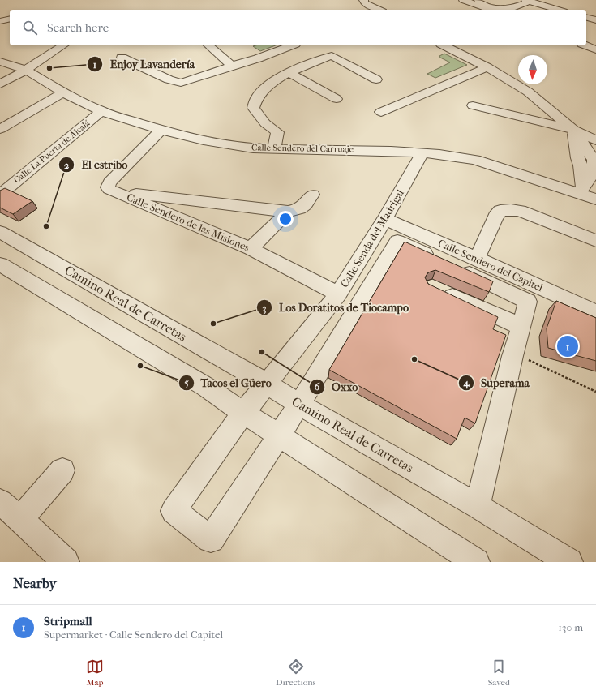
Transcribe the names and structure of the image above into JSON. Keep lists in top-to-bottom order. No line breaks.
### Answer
{"streets":{"street":["Calle Sendero del Carruaje","Calle La Puerta de Alcalá","Calle Sendero de las Misiones","Calle Senda del Madrigal","Calle Sendero del Capitel","Camino Real de Carretas"]},"crossings":[["Calle Sendero del Carruaje","Calle La Puerta de Alcalá"],["Calle Sendero del Carruaje","Calle Sendero de las Misiones"],["Calle Sendero del Carruaje","Calle Senda del Madrigal"],["Calle Sendero de las Misiones","Calle Senda del Madrigal"],["Calle Senda del Madrigal","Calle Sendero del Capitel"],["Calle Senda del Madrigal","Camino Real de Carretas"]],"places":["Enjoy Lavandería","El estribo","Los Doratitos de Tiocampo","Oxxo","Superama","Tacos el Güero"],"north":"bottom","page":{"search":"Search here","pins":"1","heading":"Nearby","list":[{"mark":"1","name":"Stripmall","note":"Supermarket · Calle Sendero del Capitel","value":"130 m"}],"nav":["Map","Directions","Saved"]}}
